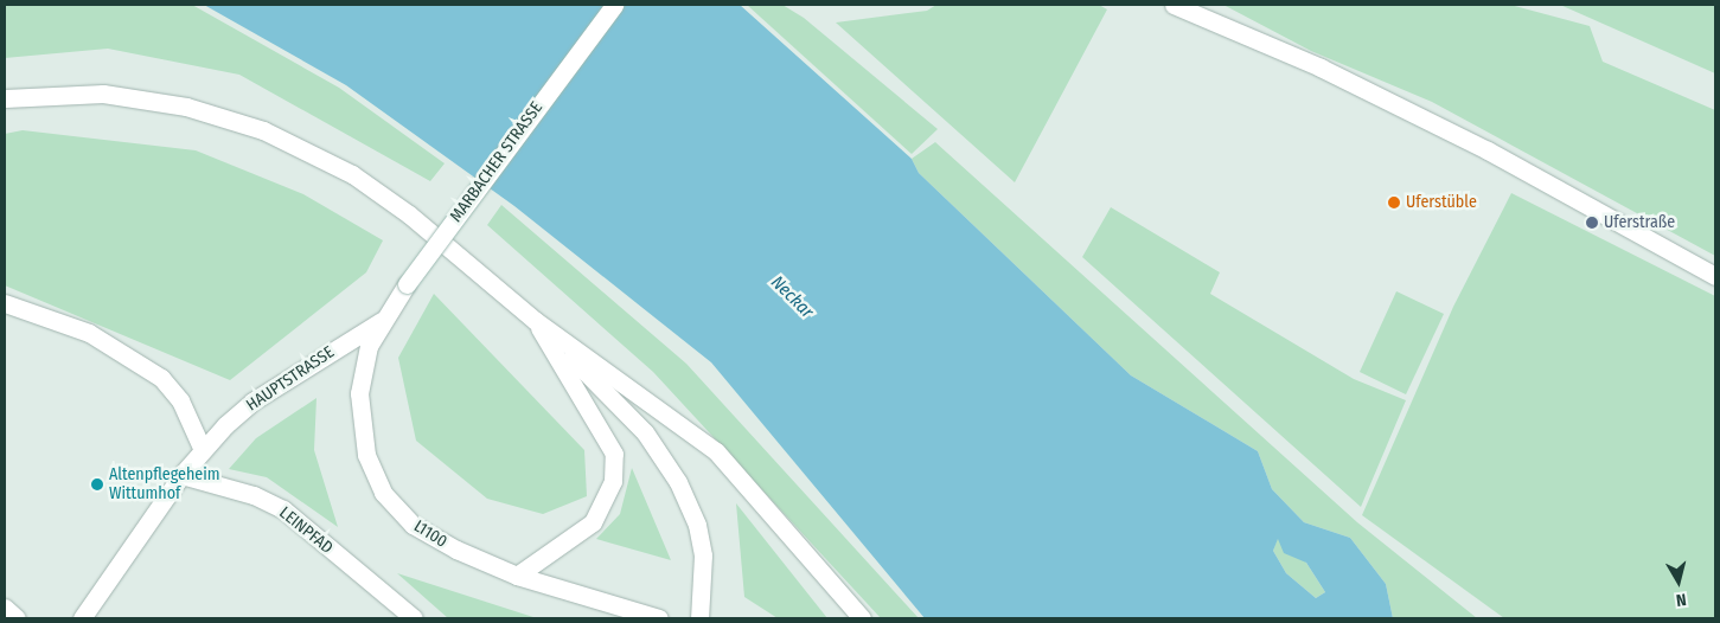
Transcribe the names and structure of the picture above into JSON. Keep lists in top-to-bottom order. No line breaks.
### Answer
{"streets":{"main road":["MARBACHER STRASSE","HAUPTSTRASSE","LEINPFAD","L1100"]},"crossings":[["MARBACHER STRASSE","HAUPTSTRASSE"],["MARBACHER STRASSE","L1100"],["HAUPTSTRASSE","LEINPFAD"],["HAUPTSTRASSE","L1100"]],"water":["Neckar"],"places":["Uferstüble","Uferstraße","Altenpflegeheim Wittumhof"],"north":"bottom"}
